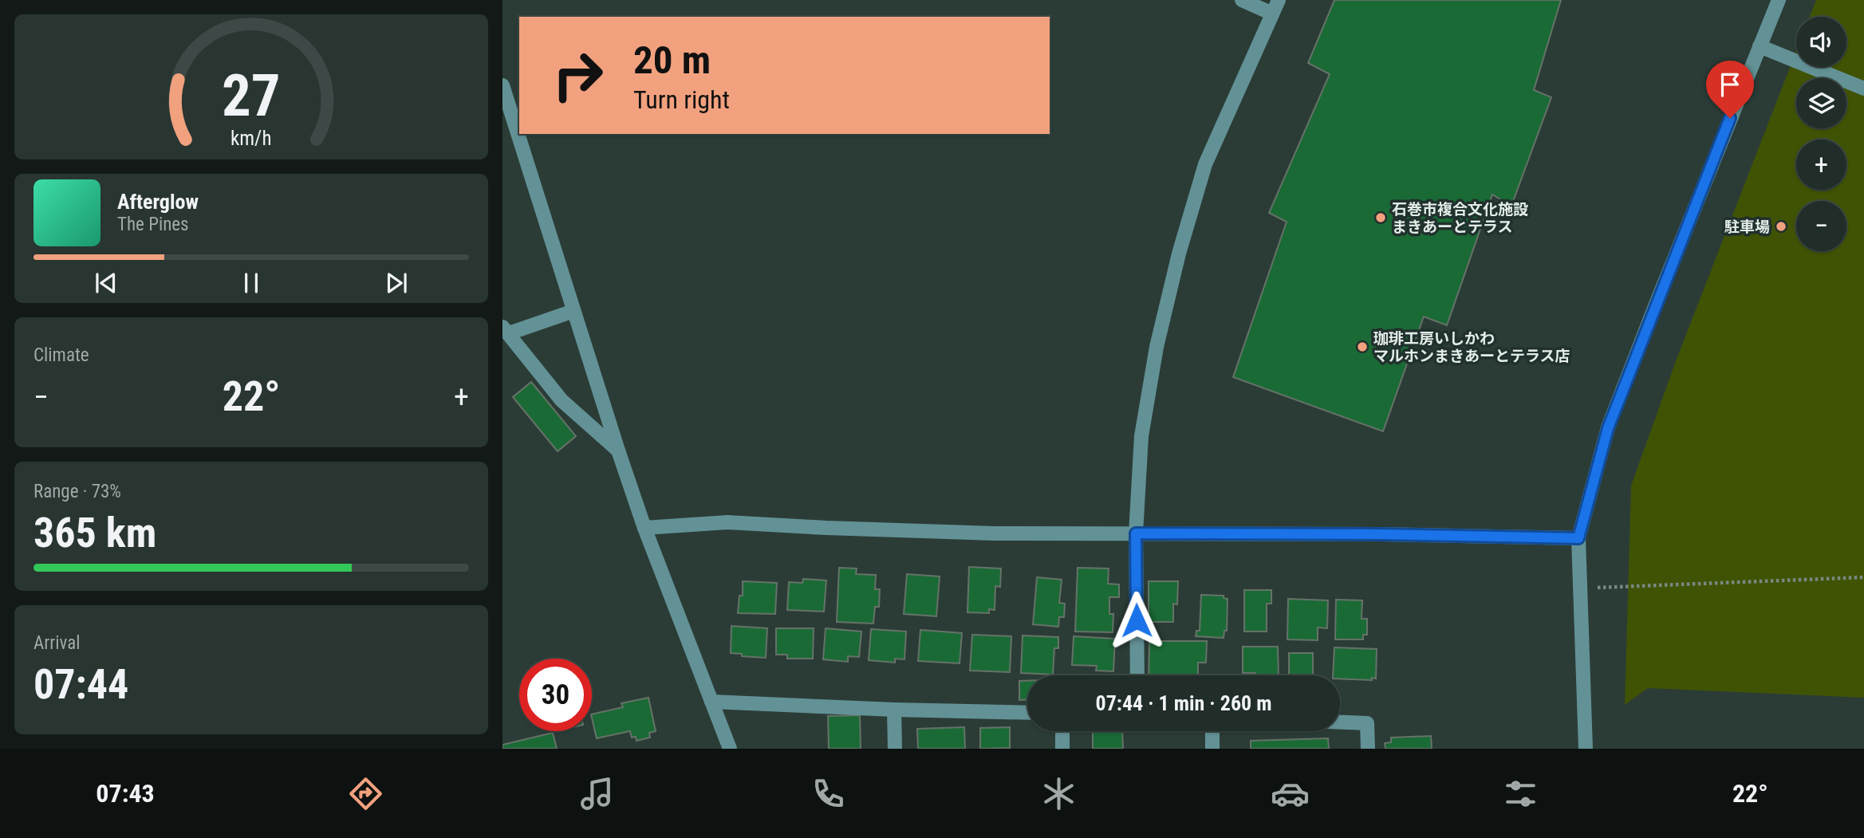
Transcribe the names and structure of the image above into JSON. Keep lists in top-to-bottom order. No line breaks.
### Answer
{"places":["石巻市複合文化施設 まきあーとテラス","駐車場","珈琲工房いしかわ マルホンまきあーとテラス店"],"page":{"map_buttons":["+","−"],"turn":["20 m","Turn right"],"song":["Afterglow","The Pines"],"tile":["Climate",["Range · 73%","365 km"],["Arrival","07:44"]],"heat":["−","22°","+"],"limit":"30","trip":"07:44 · 1 min · 260 m","tabs":["07:43","22°"],"gauge":["27","km/h"]}}
